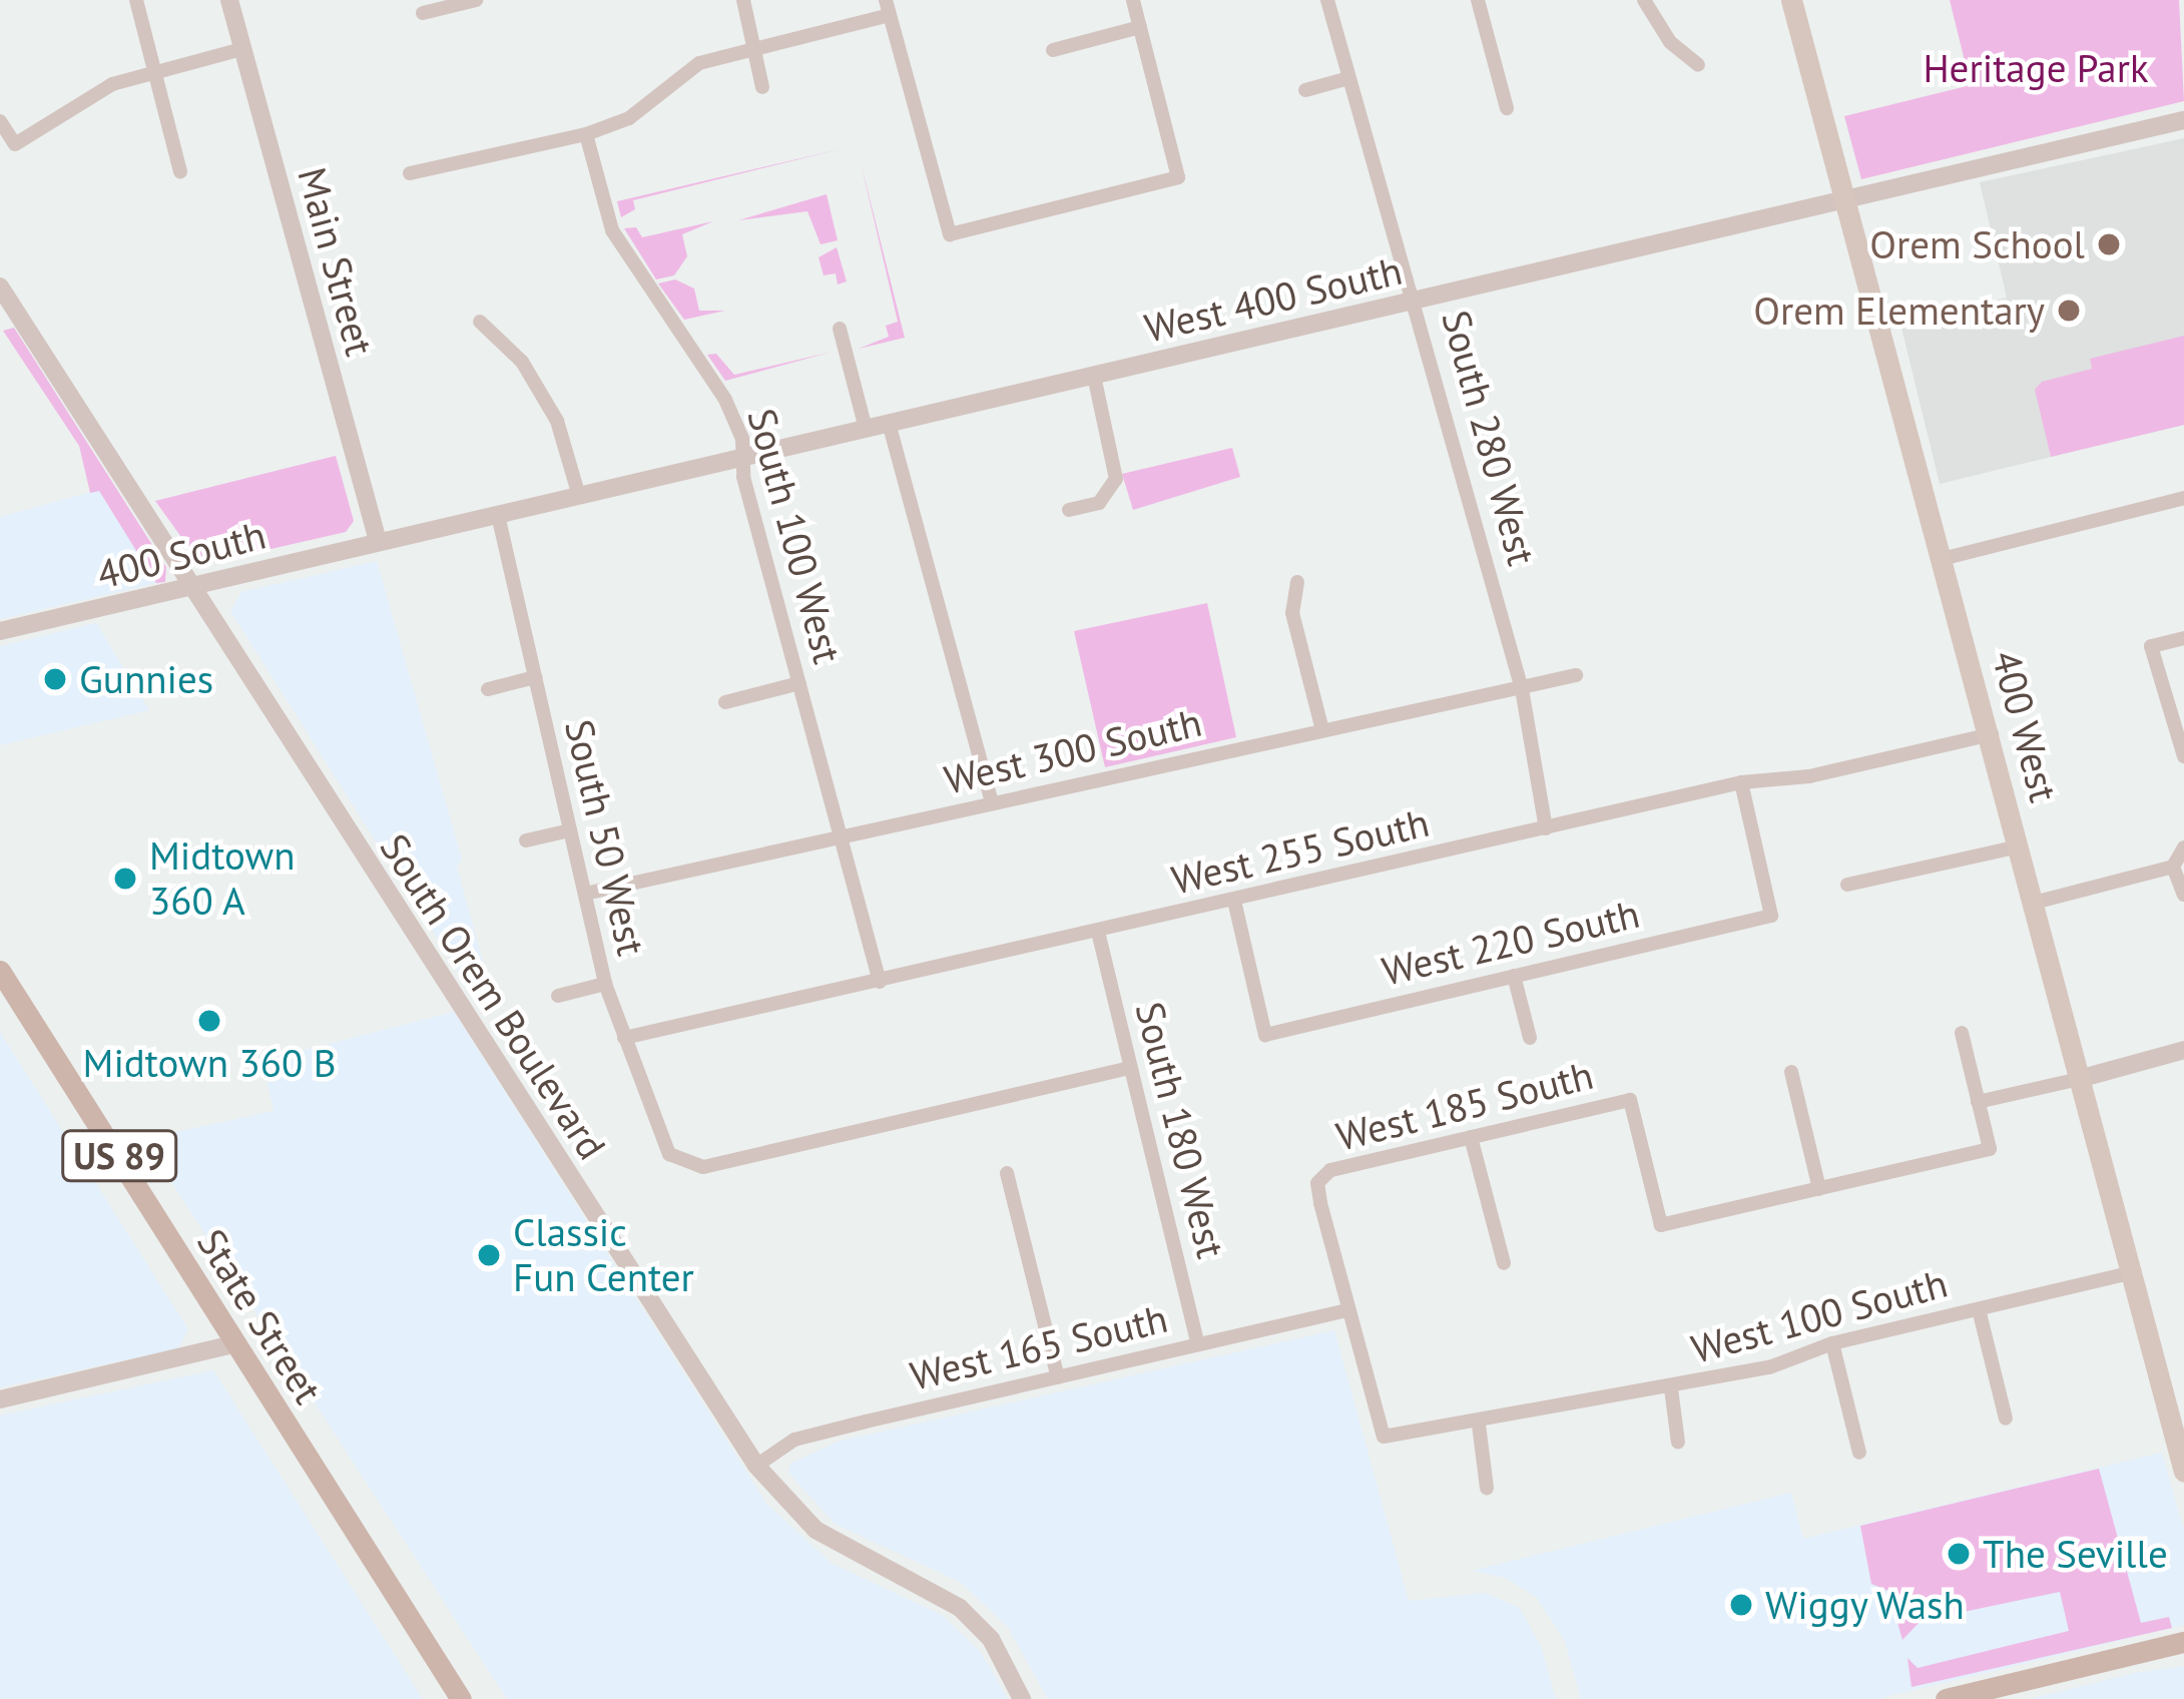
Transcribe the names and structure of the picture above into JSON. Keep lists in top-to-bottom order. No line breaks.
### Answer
{"streets":{"main road":["400 West","US 89","State Street"],"street":["Main Street","West 400 South","South 280 West","South 100 West","400 South","West 300 South","South 50 West","West 255 South","West 220 South","South Orem Boulevard","West 185 South","South 180 West","West 100 South","West 165 South"]},"crossings":[["Main Street","West 400 South"],["Main Street","400 South"],["West 400 South","South 280 West"],["West 400 South","South 100 West"],["West 400 South","400 South"],["West 400 South","400 West"],["West 400 South","South 50 West"],["South 280 West","West 300 South"],["South 280 West","West 255 South"],["South 100 West","West 300 South"],["South 100 West","West 255 South"],["400 South","South Orem Boulevard"],["400 West","West 255 South"],["400 West","West 100 South"],["West 300 South","South 50 West"],["South 50 West","West 255 South"],["South 50 West","South 180 West"],["West 255 South","West 220 South"],["West 255 South","South 180 West"],["South Orem Boulevard","West 165 South"],["West 185 South","West 100 South"],["West 185 South","West 165 South"],["South 180 West","West 165 South"],["West 100 South","West 165 South"]],"parks":["Heritage Park"],"places":["Orem School","Orem Elementary","Gunnies","Midtown 360 A","Midtown 360 B","Classic Fun Center","The Seville","Wiggy Wash"]}
